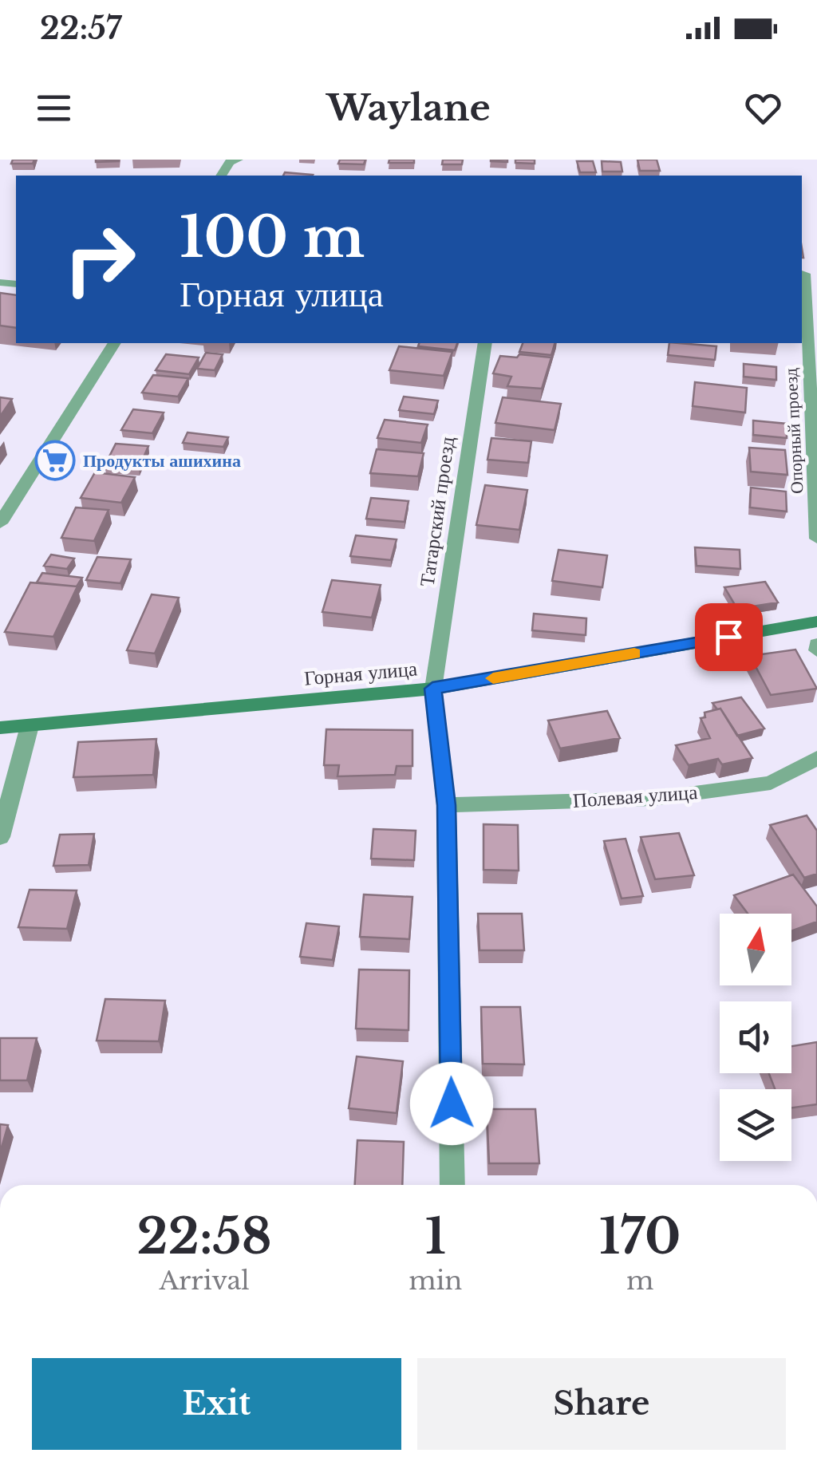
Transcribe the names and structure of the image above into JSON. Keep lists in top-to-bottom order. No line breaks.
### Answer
{"streets":{"street":["Опорный проезд","Татарский проезд","Горная улица","Полевая улица"]},"crossings":[["Татарский проезд","Горная улица"],["Татарский проезд","Полевая улица"]],"places":{"supermarket":["Продукты ашихина"]},"north":"top","page":{"status":"22:57","header":"Waylane","turn":["100 m","Горная улица"],"eta":["22:58","Arrival","1","min","170","m"],"buttons":["Exit","Share"]}}
